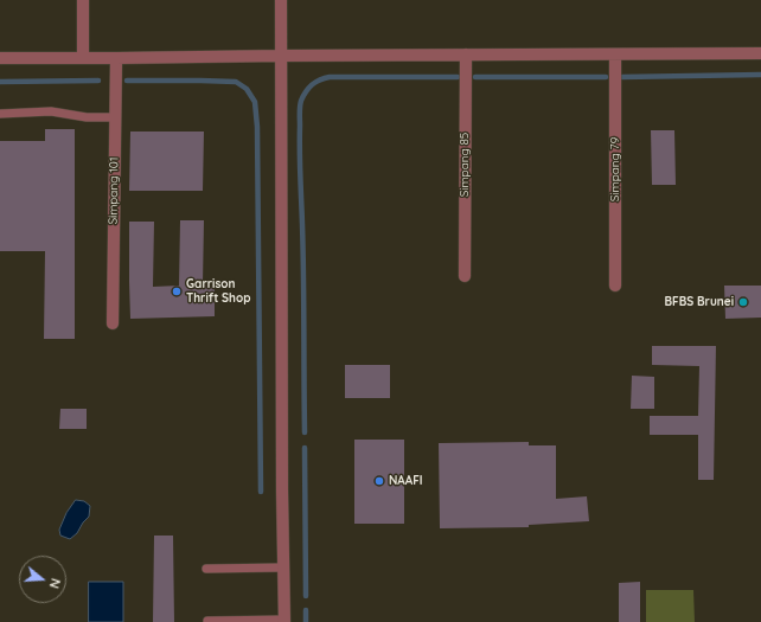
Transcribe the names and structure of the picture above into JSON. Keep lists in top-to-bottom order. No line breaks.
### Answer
{"streets":{"street":["Simpang 85","Simpang 79","Simpang 101"]},"places":["Garrison Thrift Shop","BFBS Brunei","NAAFI"],"north":"right"}
